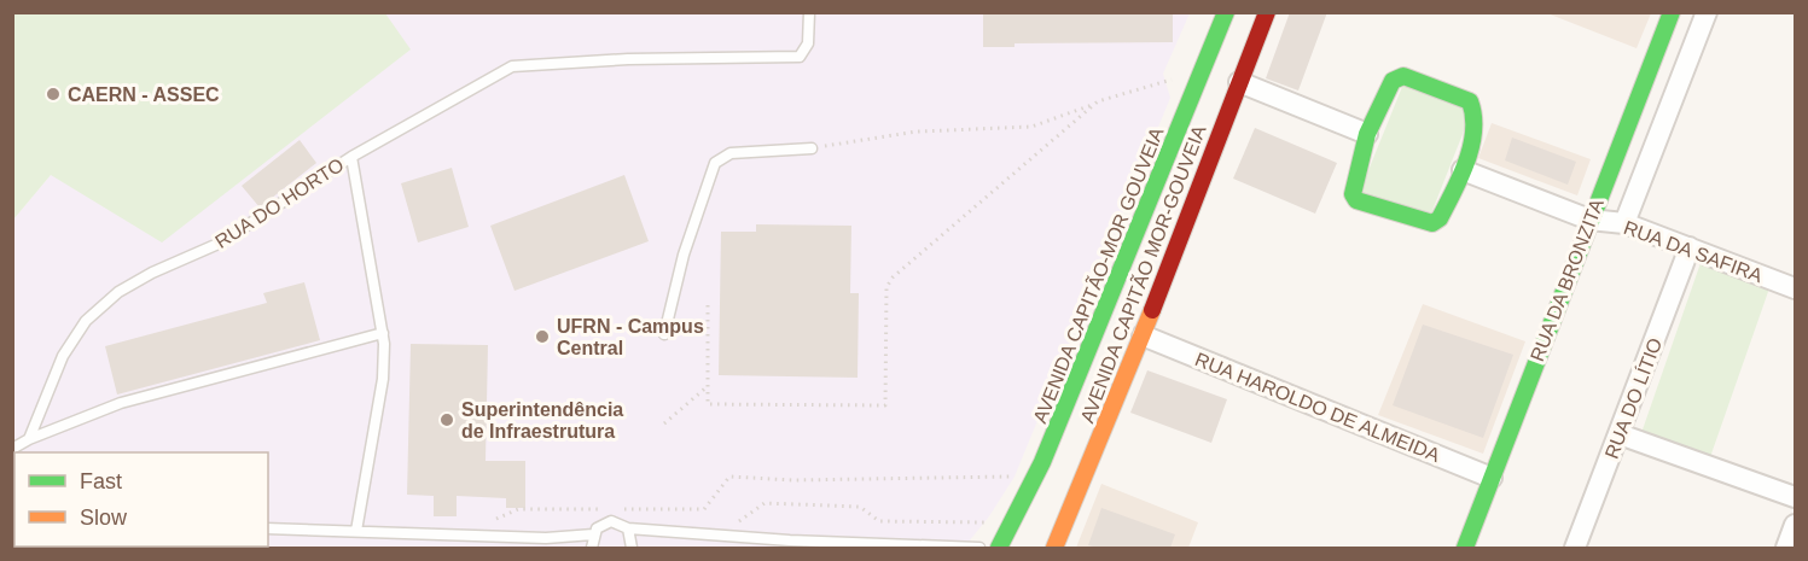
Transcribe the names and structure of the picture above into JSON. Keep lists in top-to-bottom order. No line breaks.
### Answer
{"streets":{"main road":["AVENIDA CAPITÃO MOR-GOUVEIA","AVENIDA CAPITÃO-MOR GOUVEIA","RUA DA BRONZITA"],"street":["RUA DA SAFIRA","RUA DO LÍTIO","RUA HAROLDO DE ALMEIDA"],"lane":["RUA DO HORTO"]},"crossings":[["RUA DA SAFIRA","RUA DA BRONZITA"],["RUA DA SAFIRA","RUA DO LÍTIO"],["AVENIDA CAPITÃO MOR-GOUVEIA","RUA HAROLDO DE ALMEIDA"],["RUA DA BRONZITA","RUA HAROLDO DE ALMEIDA"]],"places":["CAERN - ASSEC","UFRN - Campus Central","Superintendência de Infraestrutura"],"legend":["Fast","Slow"]}
